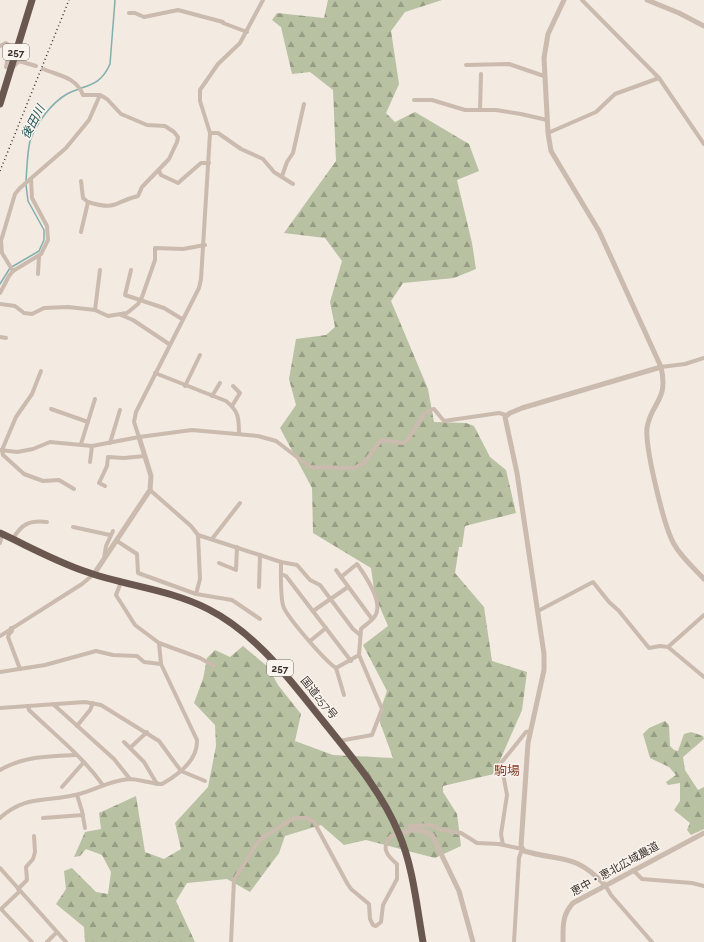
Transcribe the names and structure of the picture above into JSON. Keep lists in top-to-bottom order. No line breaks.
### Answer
{"streets":{"highway":["257","国道257号"],"street":["恵中・恵北広域農道"]},"districts":["駒場"],"water":["後田川"]}
